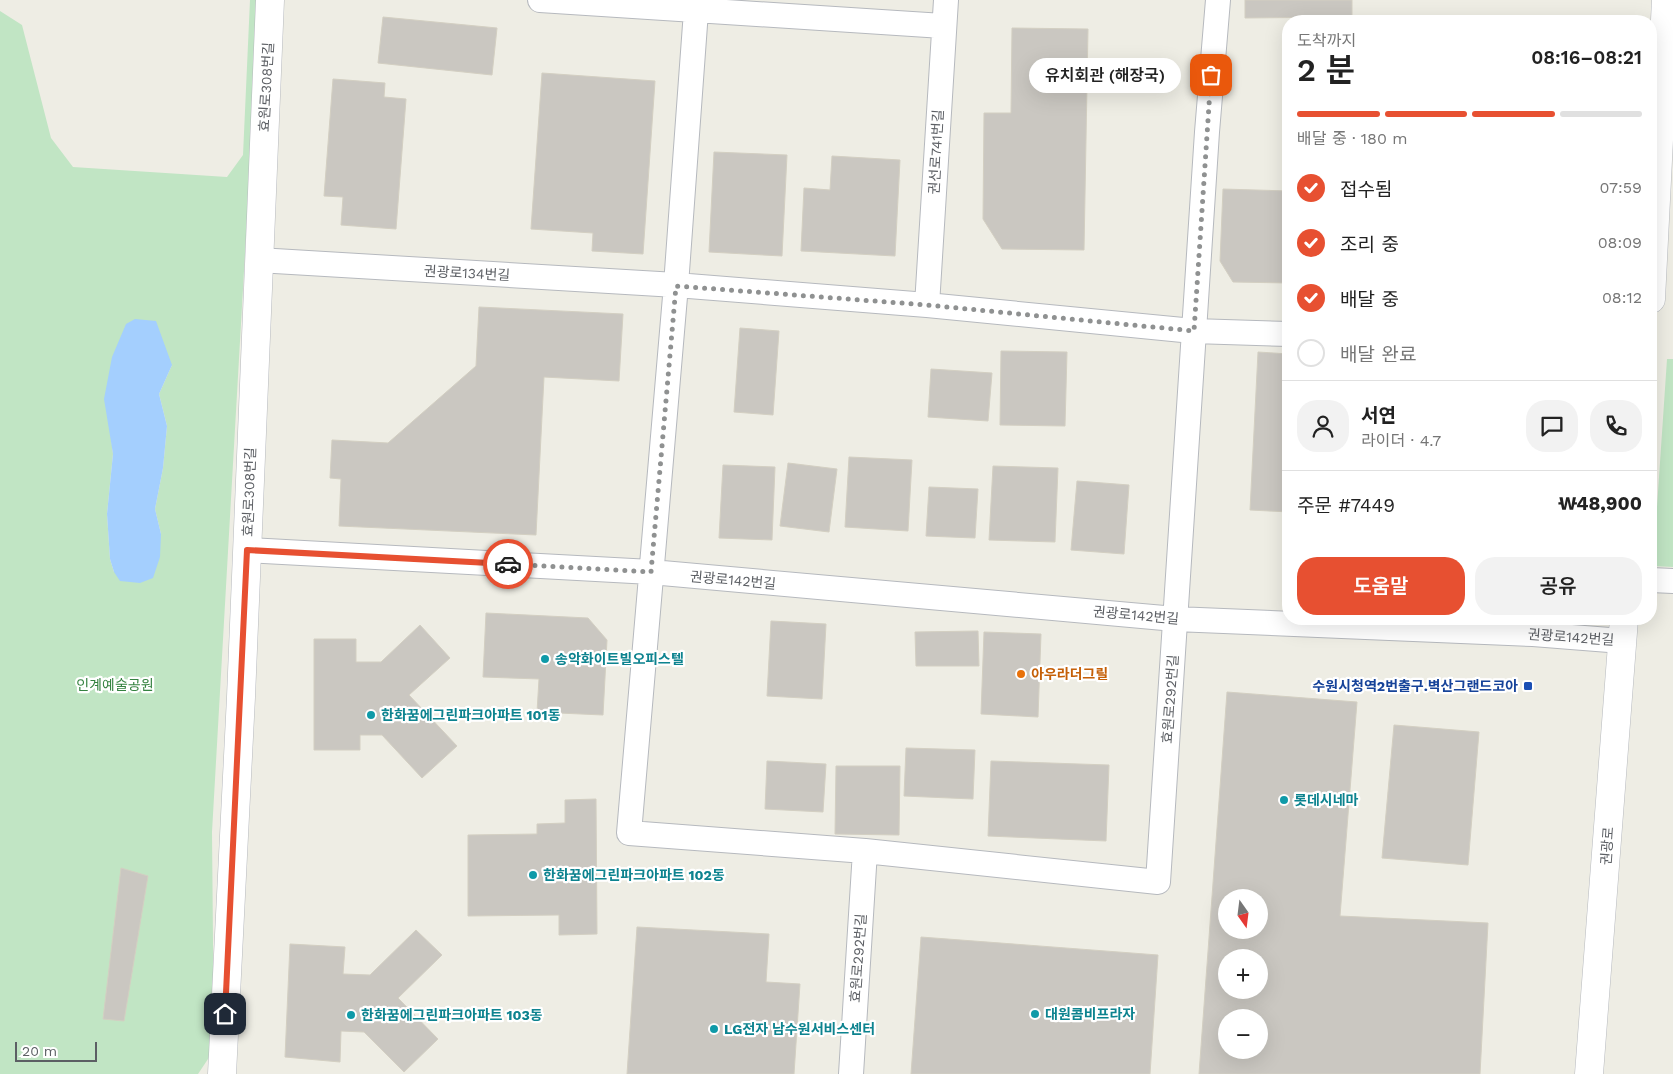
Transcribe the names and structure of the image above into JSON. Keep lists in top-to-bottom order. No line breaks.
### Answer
{"streets":{"street":["효원로308번길","권선로741번길","권광로134번길","권광로142번길","효원로292번길","권광로"]},"crossings":[["효원로308번길","권광로134번길"],["효원로308번길","권광로142번길"],["권선로741번길","권광로134번길"],["권광로134번길","효원로292번길"],["권광로142번길","효원로292번길"],["권광로142번길","권광로"]],"parks":["인계예술공원"],"places":{"other":["유치회관 (해장국)","송악화이트빌오피스텔","아우라더그릴","한화꿈에그린파크아파트 101동","롯데시네마","한화꿈에그린파크아파트 102동","대원콤비프라자","한화꿈에그린파크아파트 103동","LG전자 남수원서비스센터"],"transit":["수원시청역2번출구.벽산그랜드코아"]},"scale_bar":"20 m","north":"bottom","page":{"heading":["2 분","도착까지","08:16–08:21"],"panel":["서연","라이더 · 4.7","주문 #7449","₩48,900"],"bubble":"유치회관 (해장국)","bar":"배달 중 · 180 m","list":[["접수됨","07:59"],["조리 중","08:09"],["배달 중","08:12"],"배달 완료"],"buttons":["도움말","공유"],"map_buttons":["+","−"],"scale":"20 m"}}
